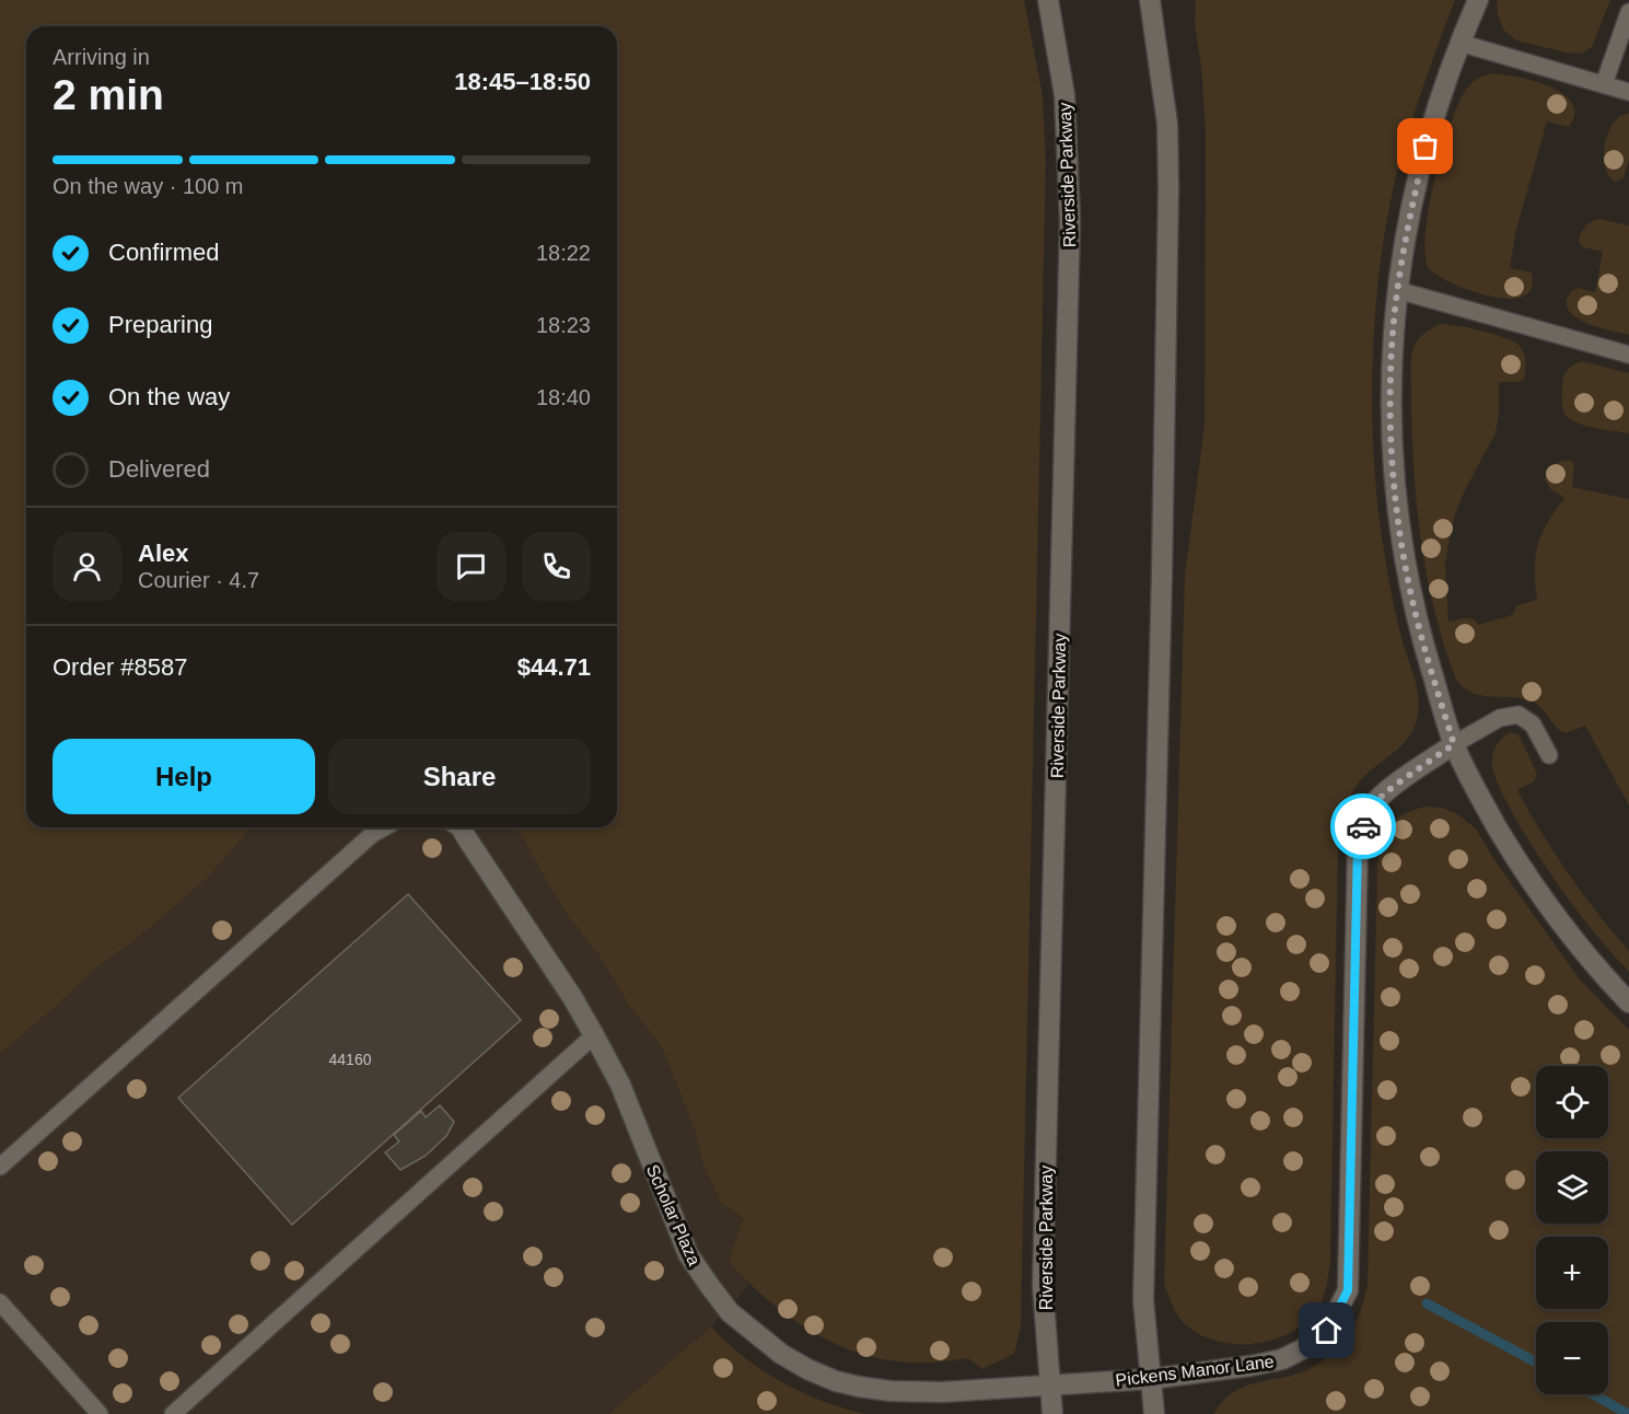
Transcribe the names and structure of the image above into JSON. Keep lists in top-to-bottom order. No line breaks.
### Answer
{"streets":{"street":["Riverside Parkway","Scholar Plaza","Pickens Manor Lane"]},"crossings":[["Riverside Parkway","Scholar Plaza"],["Riverside Parkway","Pickens Manor Lane"],["Scholar Plaza","Pickens Manor Lane"]],"house_numbers":["44160"],"page":{"heading":["2 min","Arriving in","18:45–18:50"],"panel":["Alex","Courier · 4.7","Order #8587","$44.71"],"bar":"On the way · 100 m","list":[["Confirmed","18:22"],["Preparing","18:23"],["On the way","18:40"],"Delivered"],"buttons":["Help","Share"],"map_buttons":["+","−"]}}
